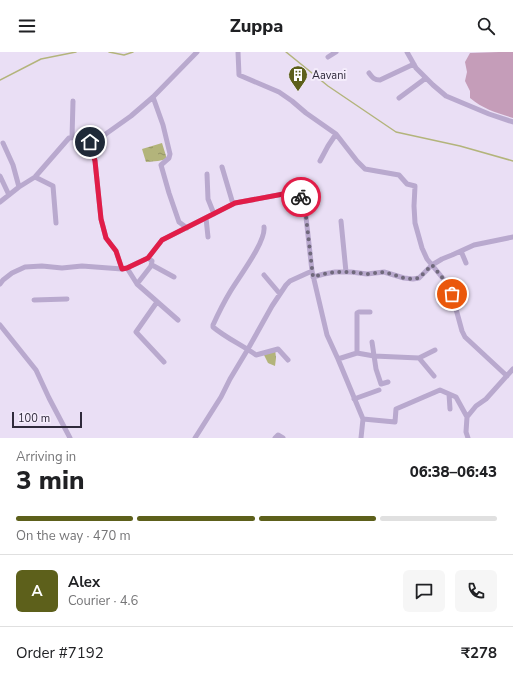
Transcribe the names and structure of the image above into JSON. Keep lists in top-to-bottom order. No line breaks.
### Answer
{"places":{"building":["Aavani"]},"scale_bar":"100 m","page":{"header":"Zuppa","scale":"100 m","heading":["3 min","Arriving in","06:38–06:43"],"panel":["Alex","Courier · 4.6","Order #7192","₹278"],"bar":"On the way · 470 m","round":"A"}}
